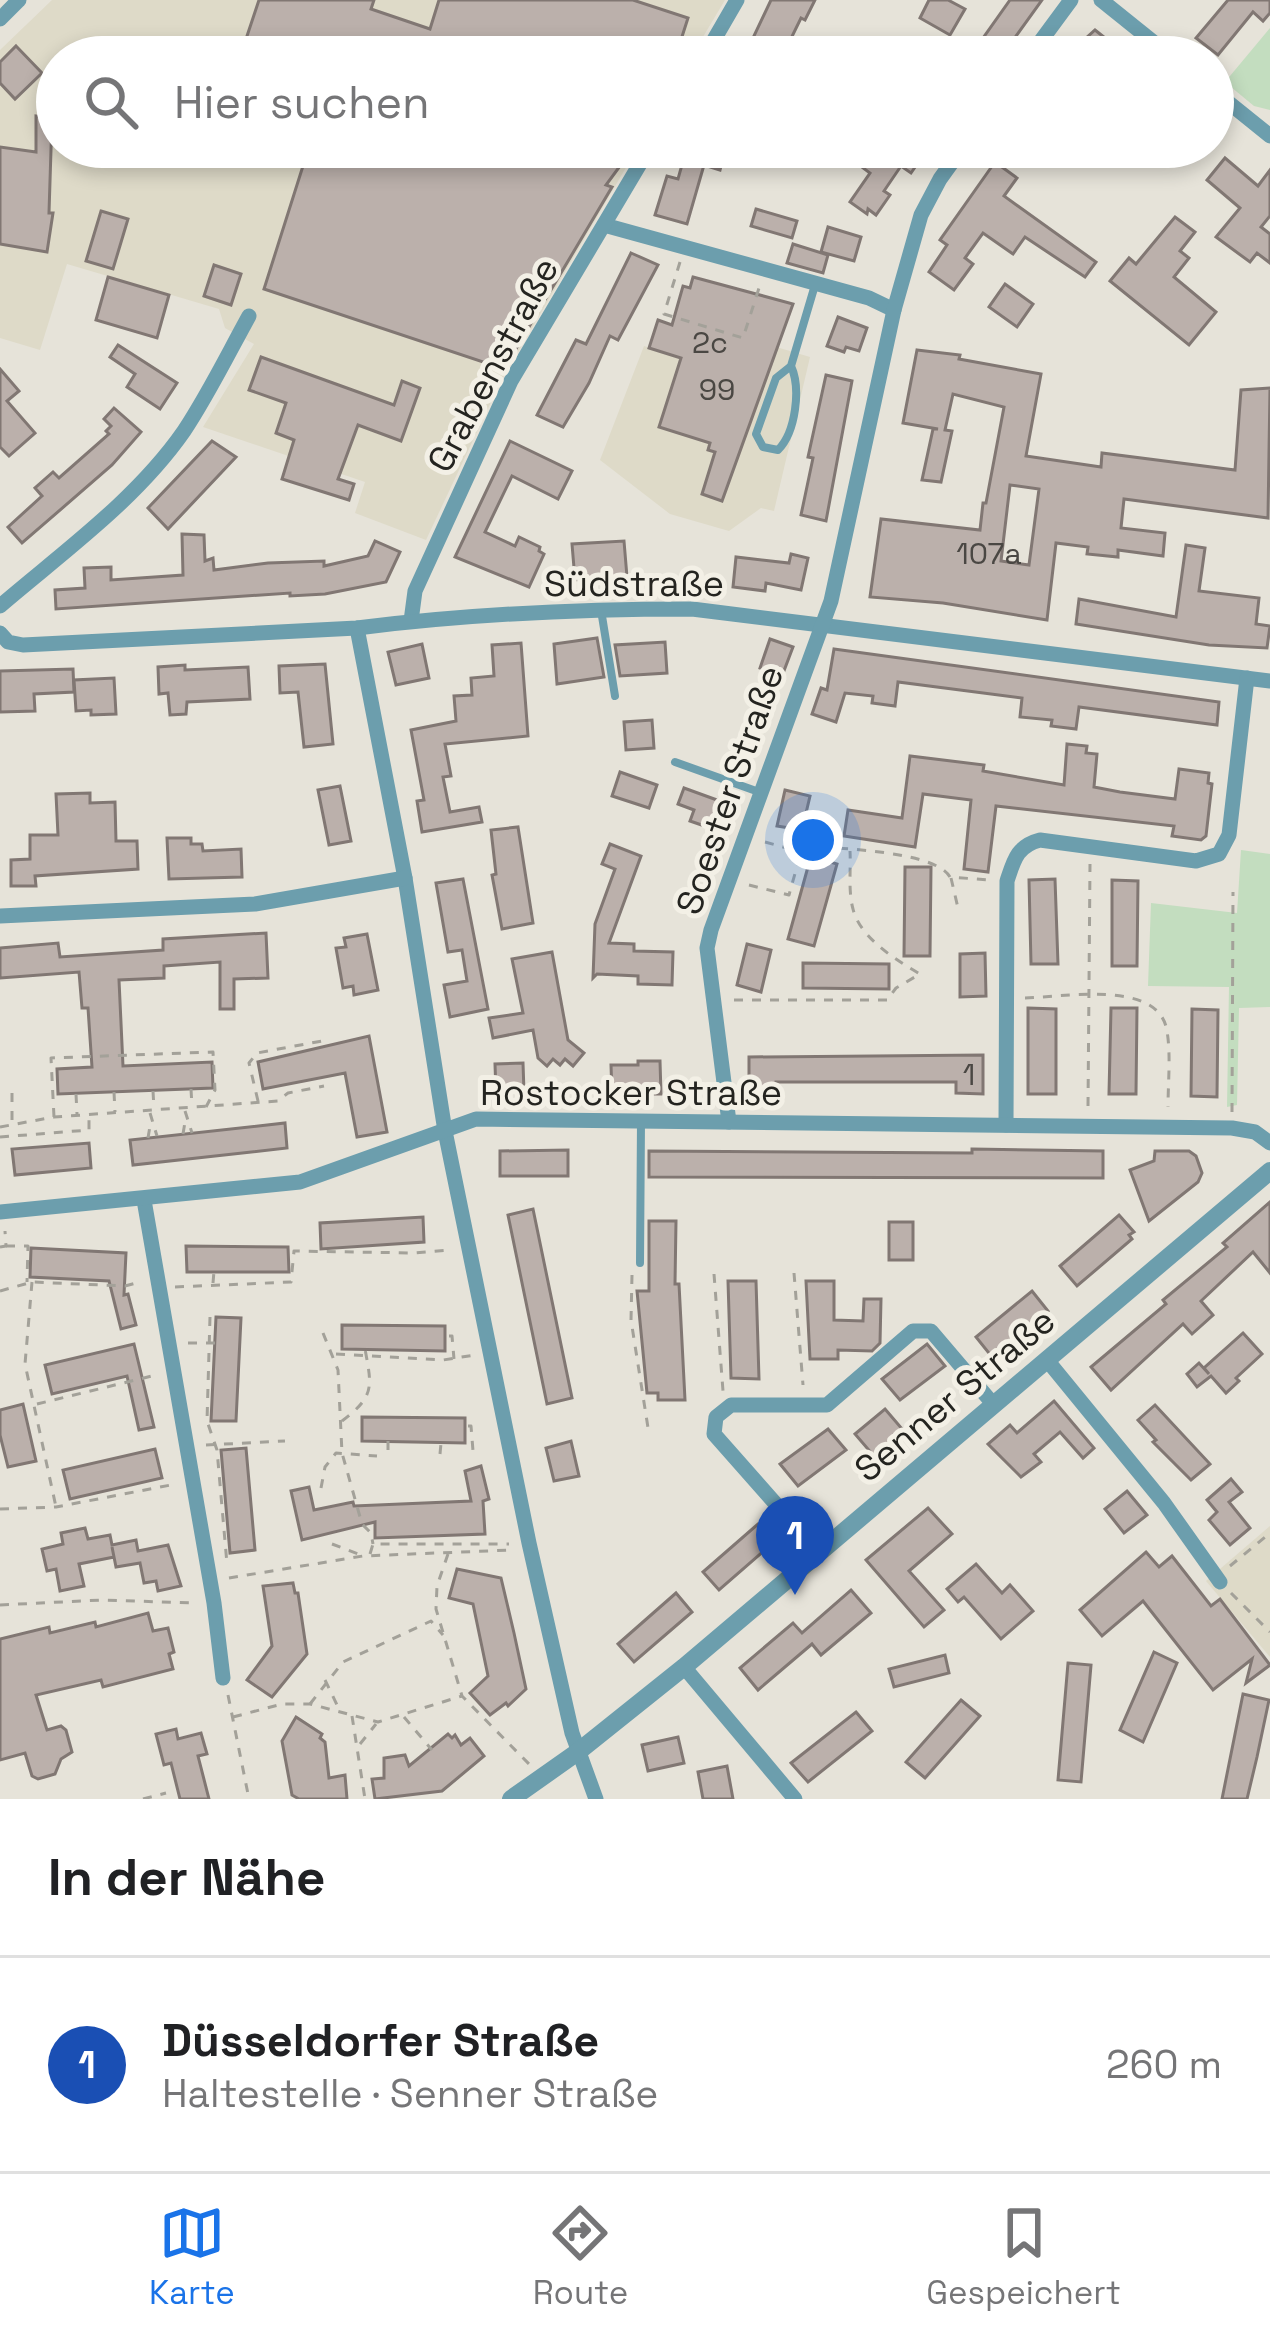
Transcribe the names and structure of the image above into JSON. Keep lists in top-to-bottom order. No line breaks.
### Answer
{"streets":{"street":["Grabenstraße","Südstraße","Soester Straße","Rostocker Straße","Senner Straße"]},"crossings":[["Grabenstraße","Südstraße"],["Südstraße","Soester Straße"],["Soester Straße","Rostocker Straße"]],"house_numbers":["2c","99","107a","1"],"page":{"search":"Hier suchen","pins":"1","heading":"In der Nähe","list":[{"mark":"1","name":"Düsseldorfer Straße","note":"Haltestelle · Senner Straße","value":"260 m"}],"nav":["Karte","Route","Gespeichert"]}}
